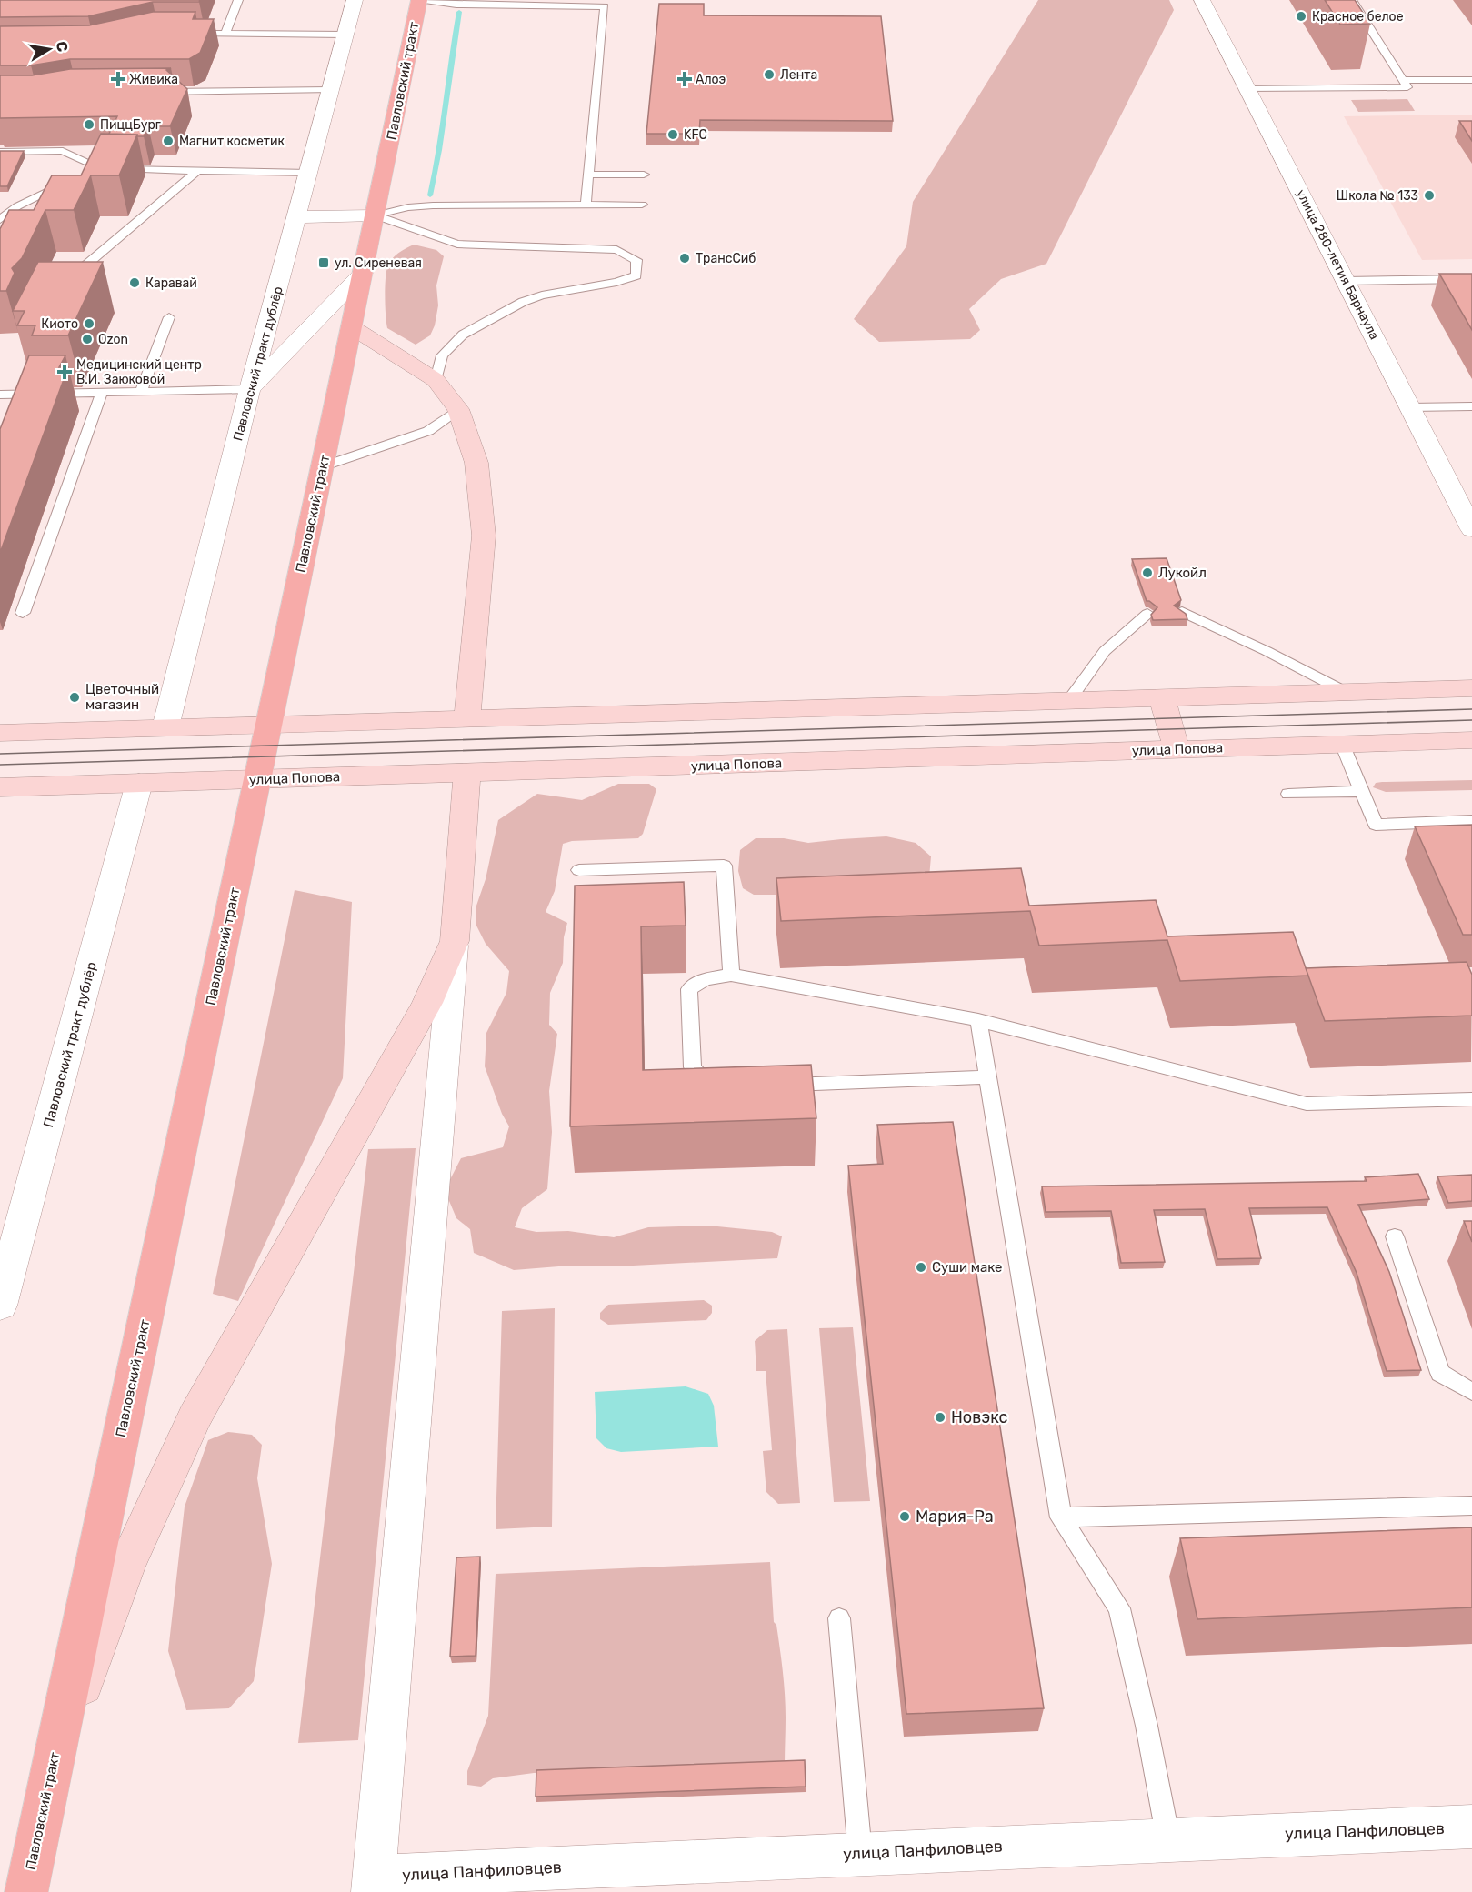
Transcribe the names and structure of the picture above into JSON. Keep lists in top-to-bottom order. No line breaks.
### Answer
{"streets":{"main road":["Павловский тракт","улица Попова"],"street":["улица 280-летия Барнаула","Павловский тракт дублёр","улица Панфиловцев"]},"crossings":[["Павловский тракт","улица Попова"],["Павловский тракт дублёр","улица Попова"]],"places":{"other":["Красное белое","Лента","ПиццБург","KFC","Магнит косметик","Школа № 133","ТрансСиб","Каравай","Киото","Ozon","Лукойл","Цветочный магазин","Суши маке","Новэкс","Мария-Ра"],"health":["Живика","Алоэ","Медицинский центр В.И. Заюковой"],"transit":["ул. Сиреневая"]},"north":"right"}
